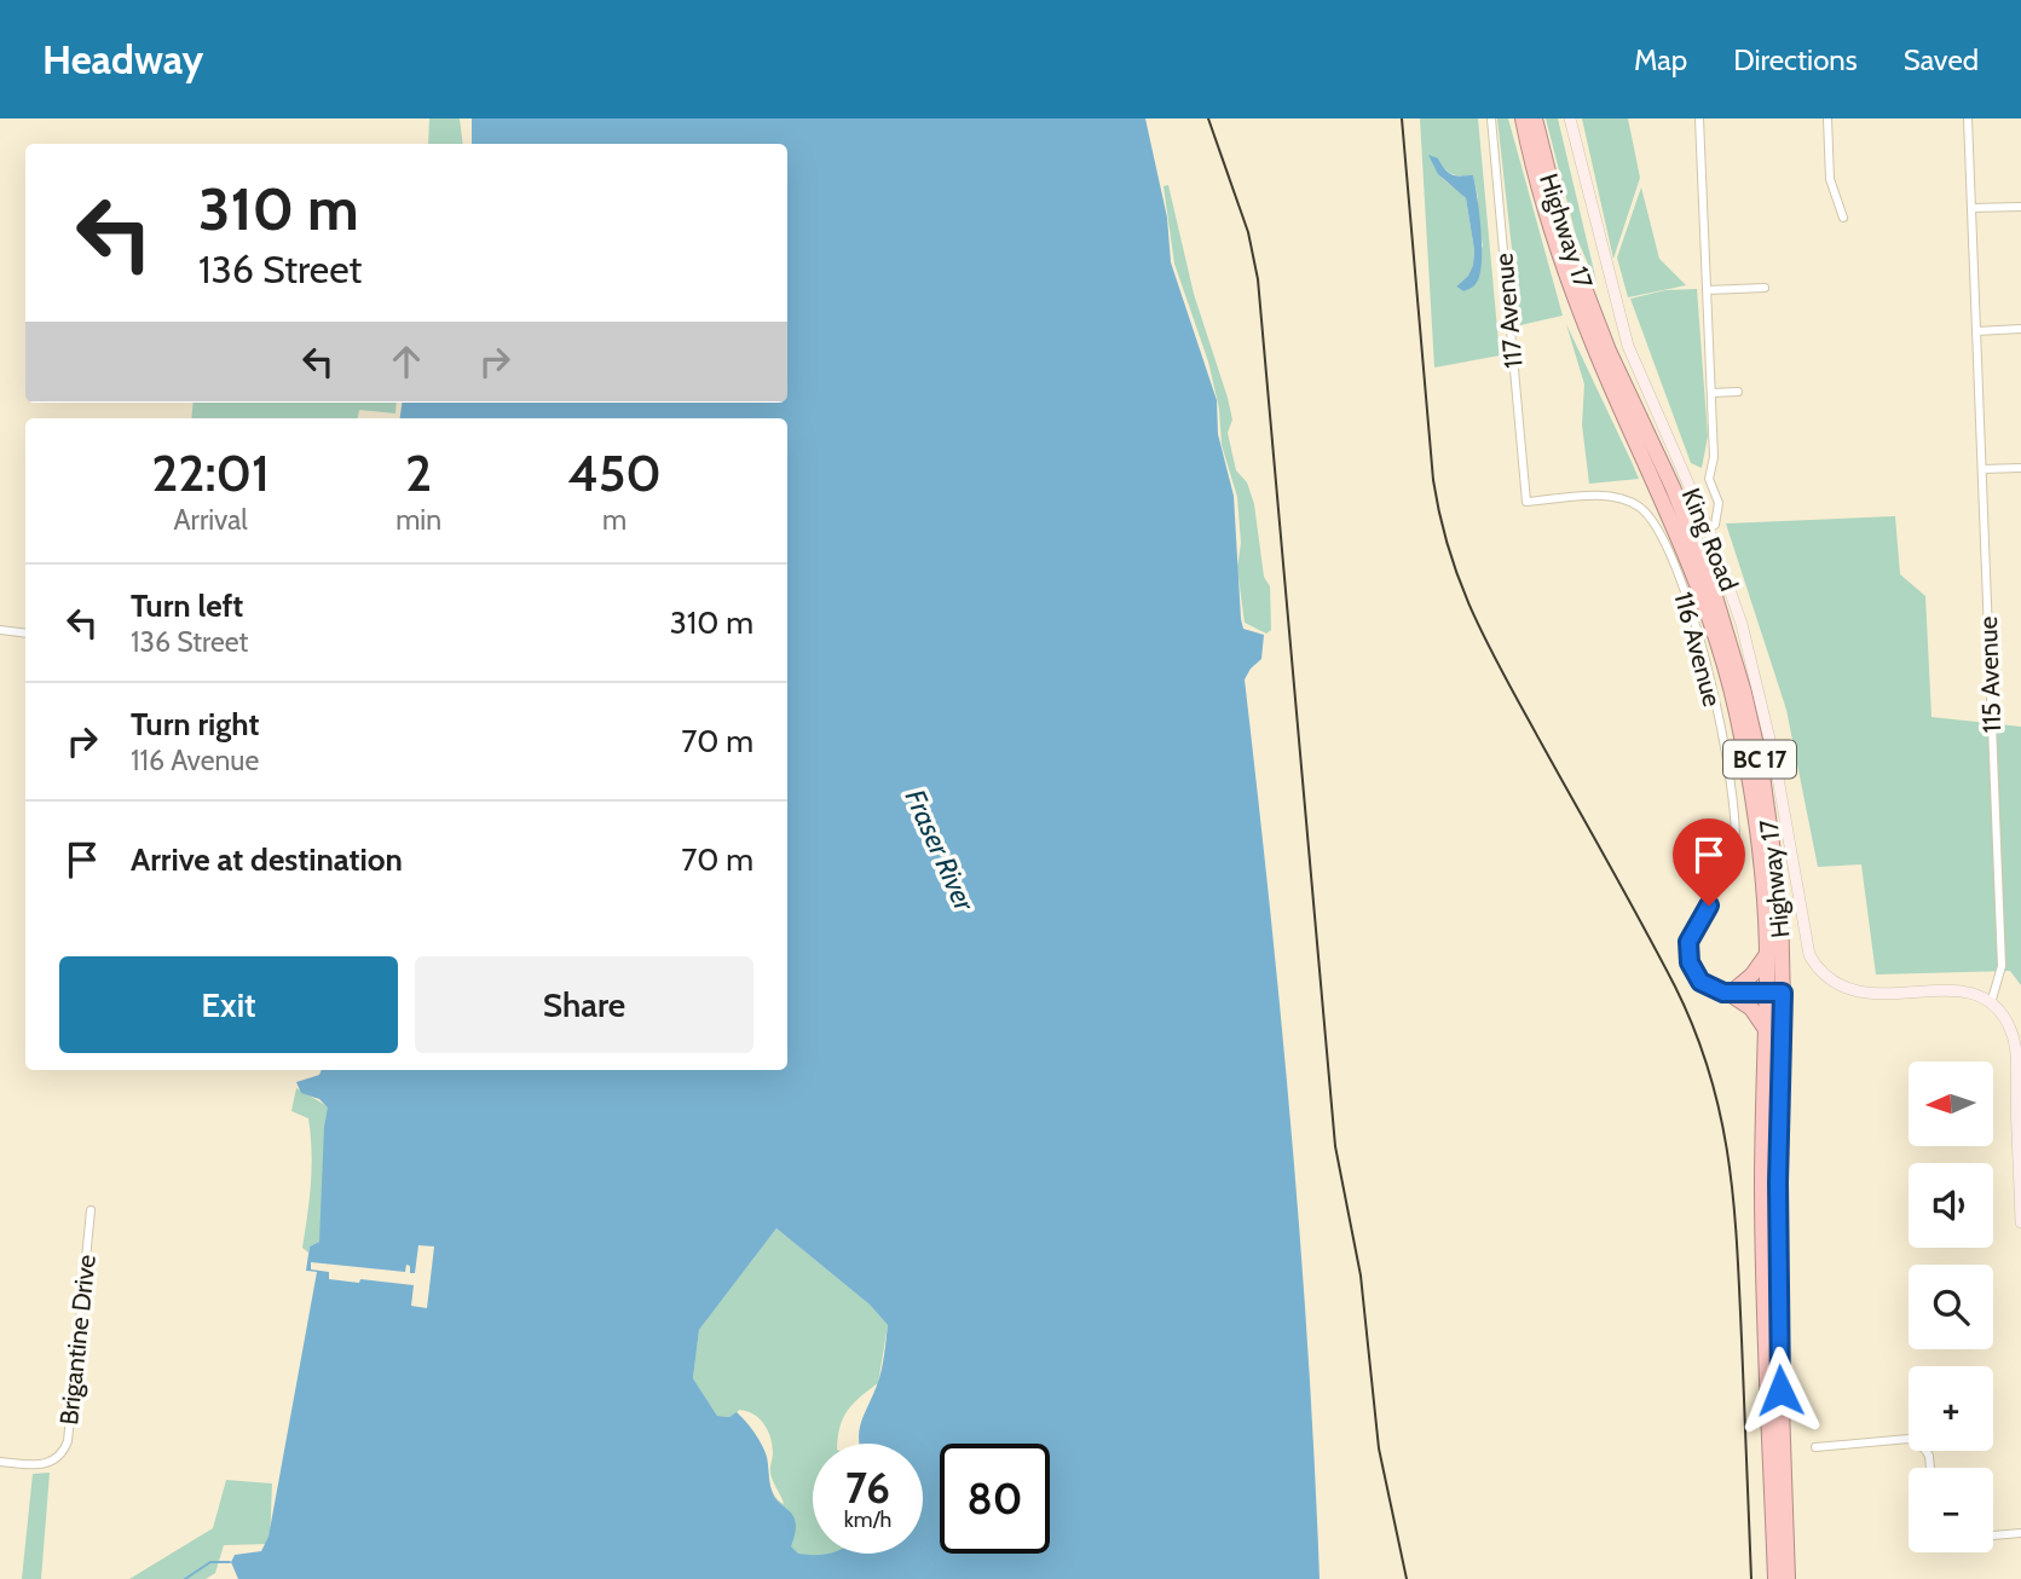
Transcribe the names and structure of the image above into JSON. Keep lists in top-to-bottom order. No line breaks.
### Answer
{"streets":{"highway":["Highway 17","BC 17"],"street":["117 Avenue","King Road","116 Avenue","115 Avenue","Brigantine Drive"]},"crossings":[["117 Avenue","116 Avenue"],["King Road","115 Avenue"]],"water":["Fraser River"],"north":"left","page":{"header":"Headway","nav":["Map","Directions","Saved"],"turn":["310 m","136 Street"],"eta":["22:01","Arrival","2","min","450","m"],"list":[{"name":"Turn left","note":"136 Street","value":"310 m"},{"name":"Turn right","note":"116 Avenue","value":"70 m"},{"name":"Arrive at destination","value":"70 m"}],"buttons":["Exit","Share"],"map_buttons":["+","−"],"speed":"76 km/h","limit":"80"}}
